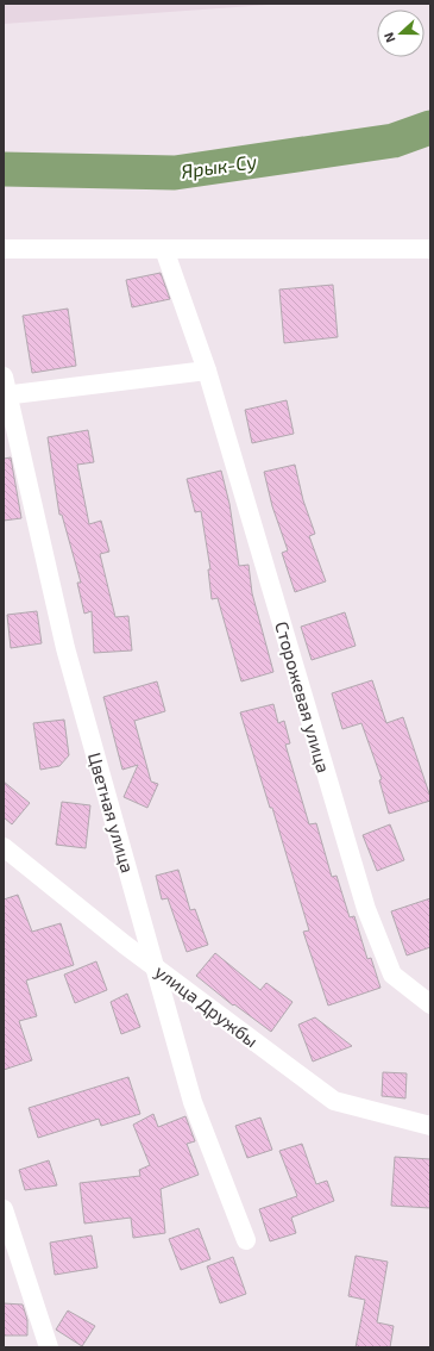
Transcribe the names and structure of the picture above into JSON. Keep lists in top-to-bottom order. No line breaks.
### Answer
{"streets":{"street":["Сторожевая улица","Цветная улица","улица Дружбы"]},"crossings":[["Цветная улица","улица Дружбы"]],"water":["Ярык-Су"],"north":"left"}
